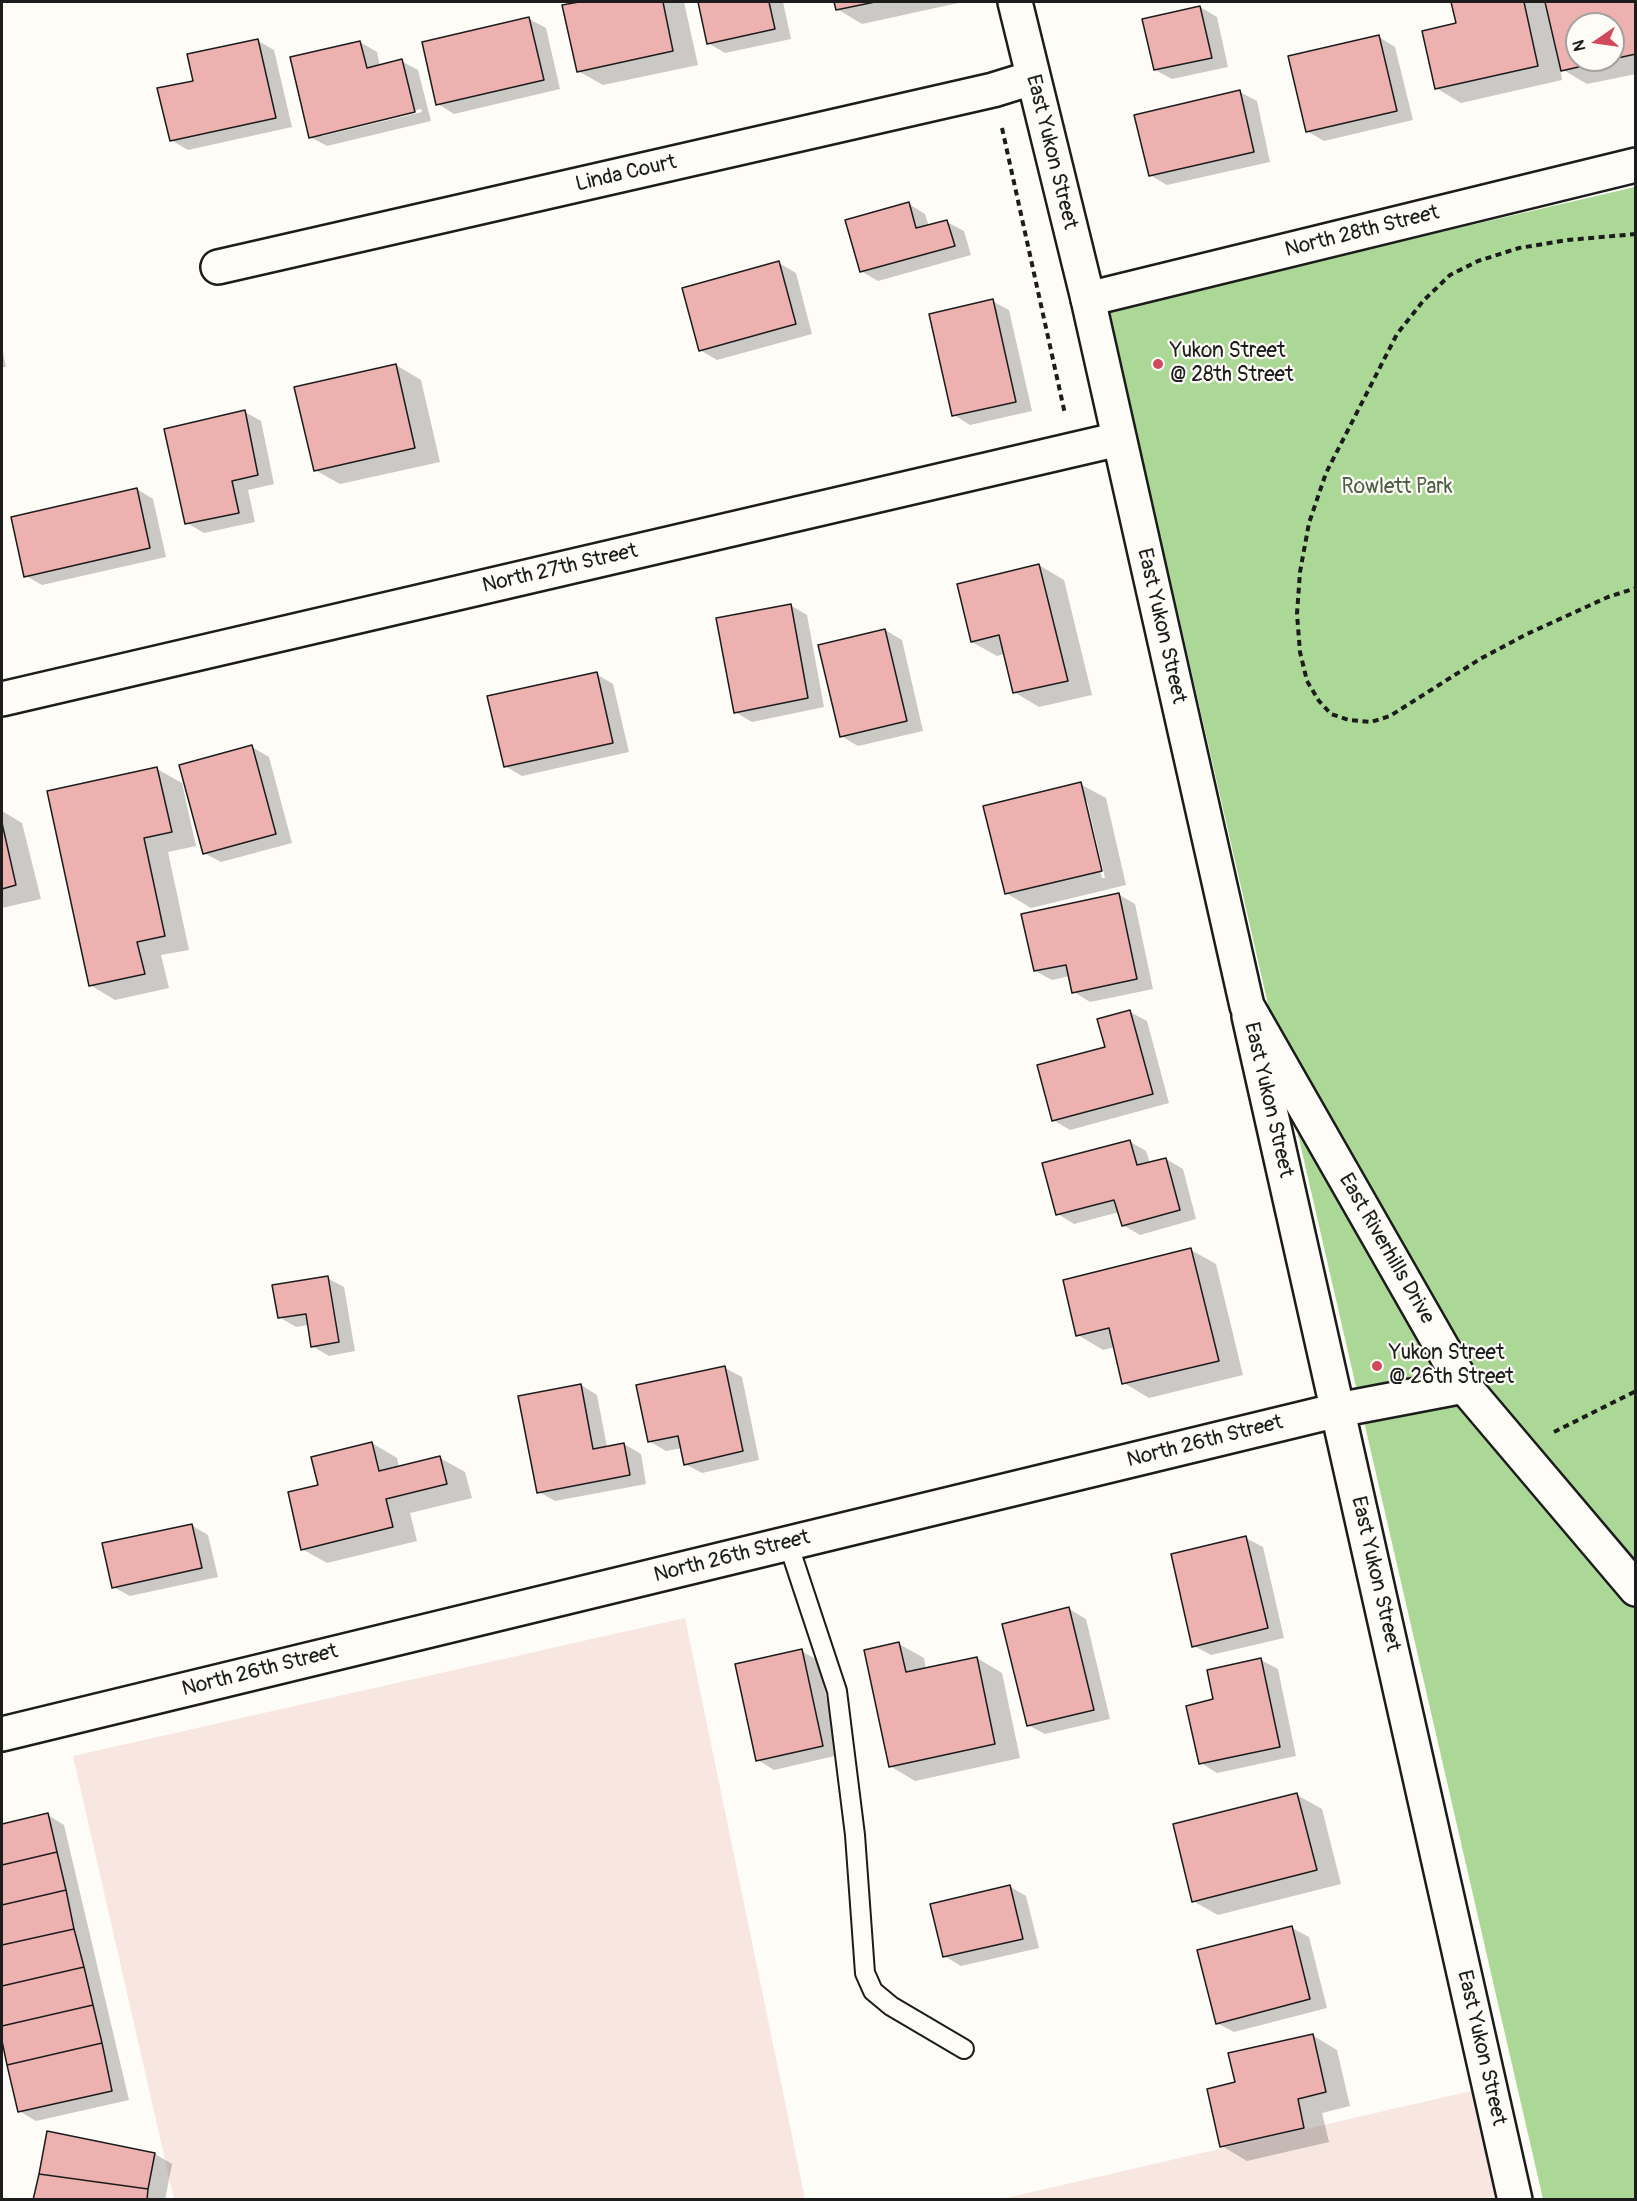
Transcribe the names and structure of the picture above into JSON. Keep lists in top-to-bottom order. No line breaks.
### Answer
{"streets":{"street":["East Yukon Street","Linda Court","North 28th Street","North 27th Street","East Riverhills Drive","North 26th Street"]},"crossings":[["East Yukon Street","Linda Court"],["East Yukon Street","North 28th Street"],["East Yukon Street","North 27th Street"],["East Yukon Street","East Riverhills Drive"],["East Yukon Street","North 26th Street"],["East Riverhills Drive","North 26th Street"]],"parks":["Rowlett Park"],"places":["Yukon Street @ 28th Street","Yukon Street @ 26th Street"],"north":"left"}
